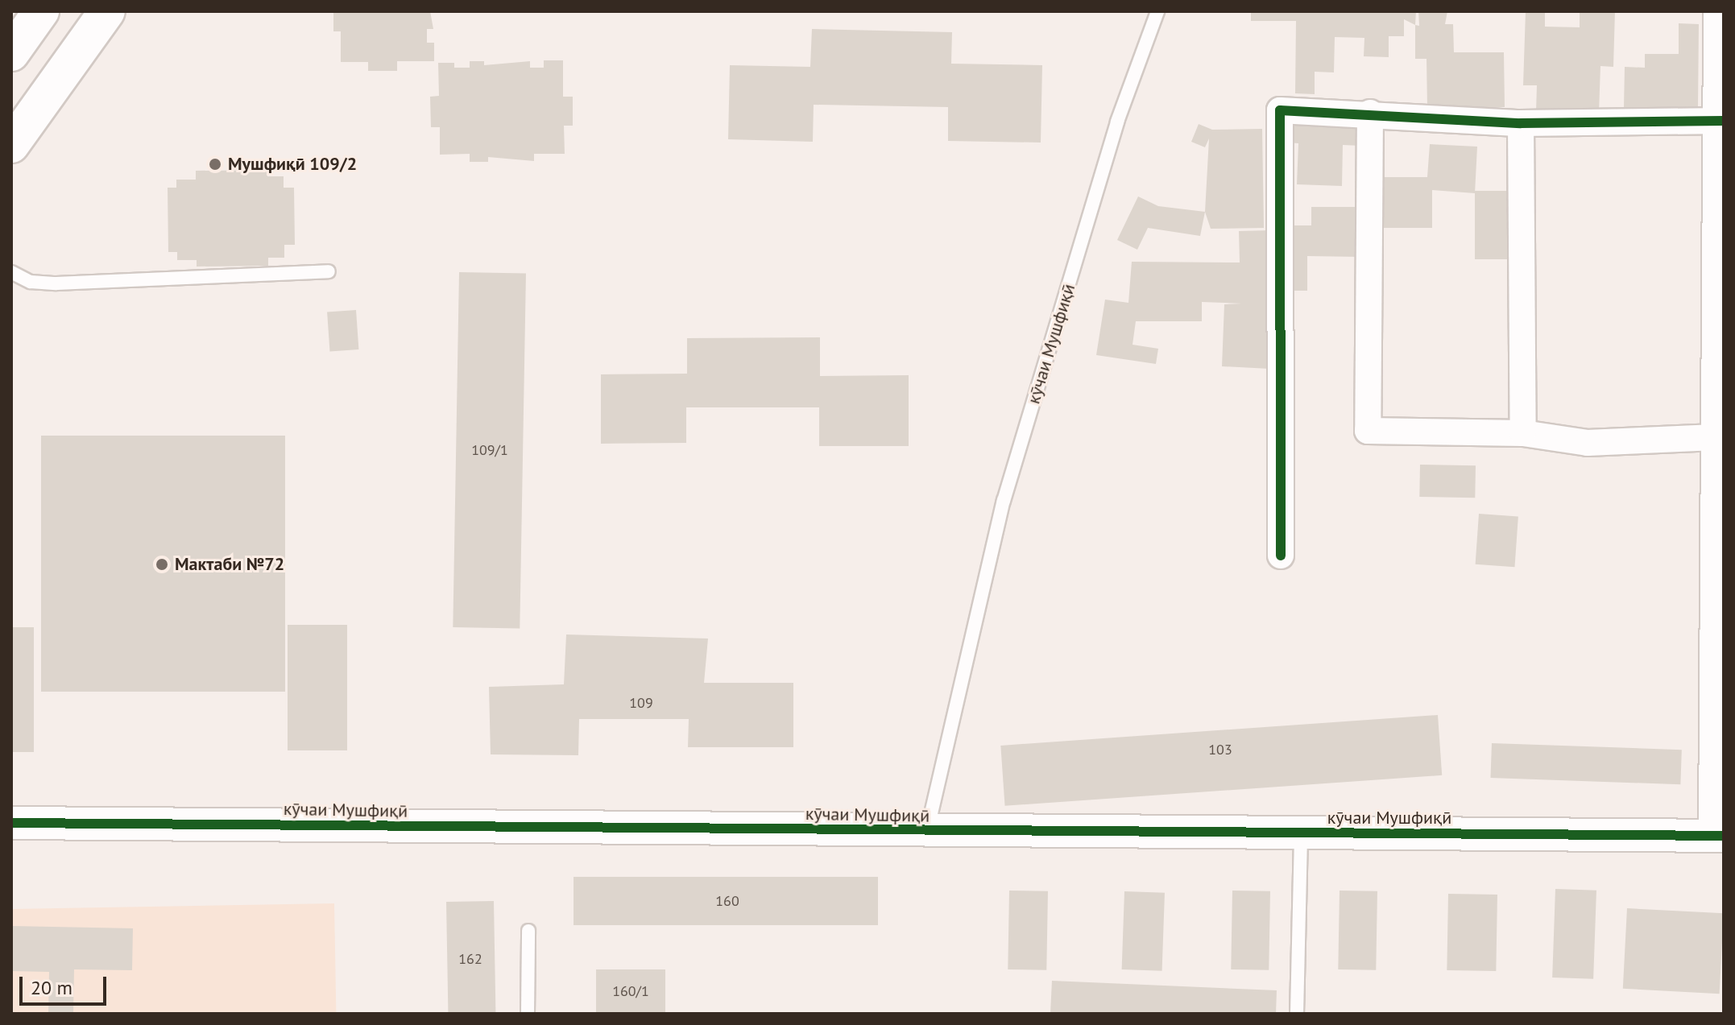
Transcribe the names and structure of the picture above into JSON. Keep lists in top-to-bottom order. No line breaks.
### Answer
{"streets":{"street":["кӯчаи Мушфиқӣ"]},"places":["Мушфиқӣ 109/2","Мактаби №72"],"house_numbers":["109/1","109","103","160","162","160/1"],"scale_bar":"20 m"}
